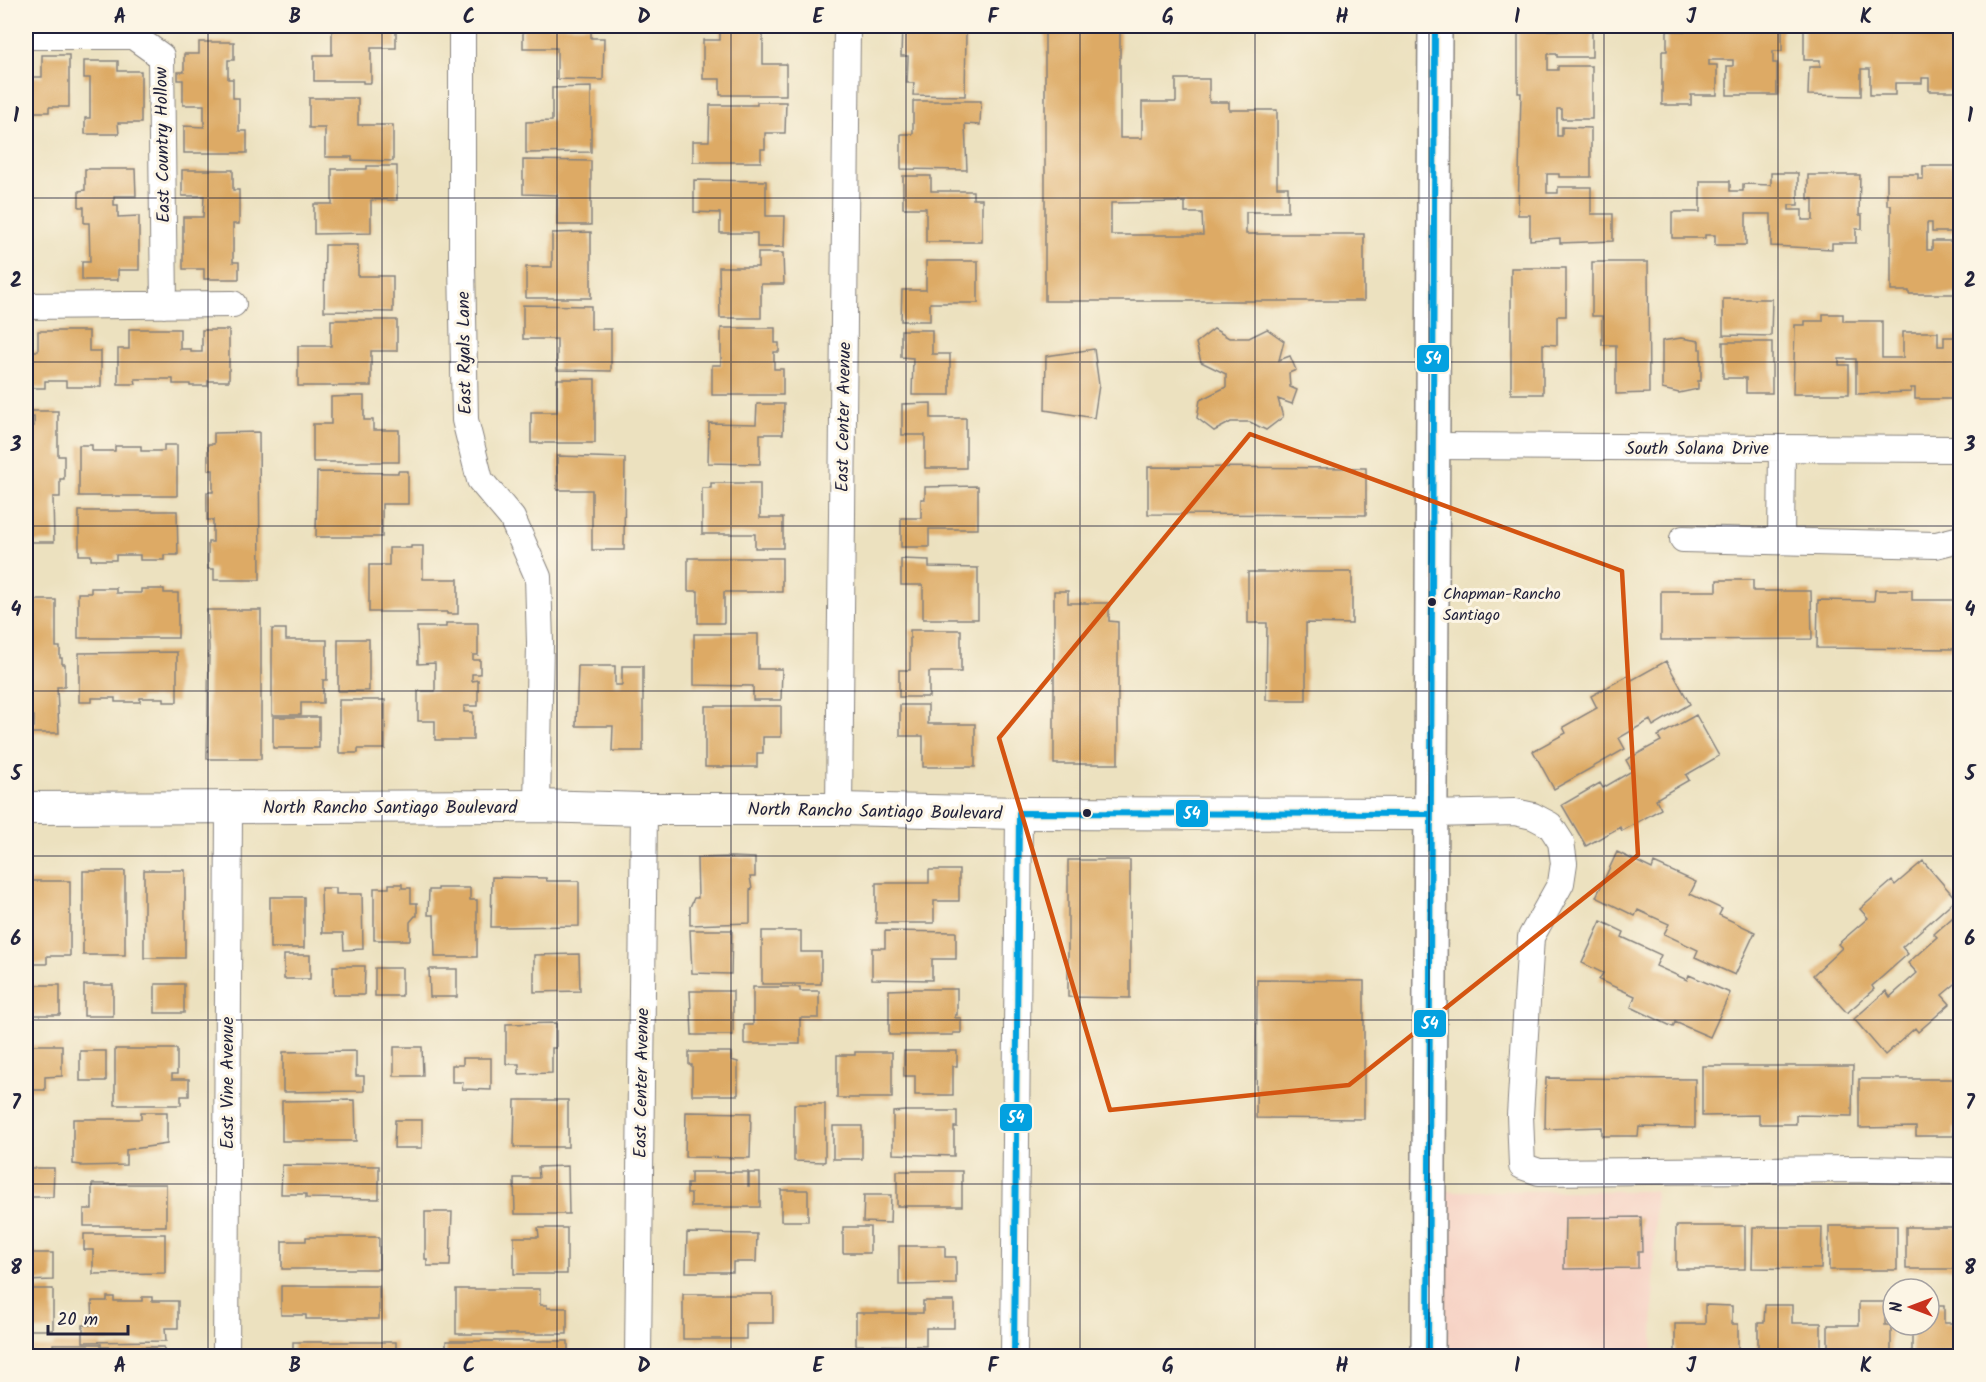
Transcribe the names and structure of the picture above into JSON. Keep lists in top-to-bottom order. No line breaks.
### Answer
{"streets":{"street":["East Country Hollow","East Ryals Lane","East Center Avenue","South Solana Drive","North Rancho Santiago Boulevard","East Vine Avenue"]},"crossings":[["East Ryals Lane","North Rancho Santiago Boulevard"],["East Center Avenue","North Rancho Santiago Boulevard"],["North Rancho Santiago Boulevard","East Vine Avenue"]],"places":["Chapman-Rancho Santiago"],"lines":["transit line 54"],"scale_bar":"20 m","north":"left","grid":{"columns":["A","B","C","D","E","F","G","H","I","J","K"],"rows":["1","2","3","4","5","6","7","8"]}}
